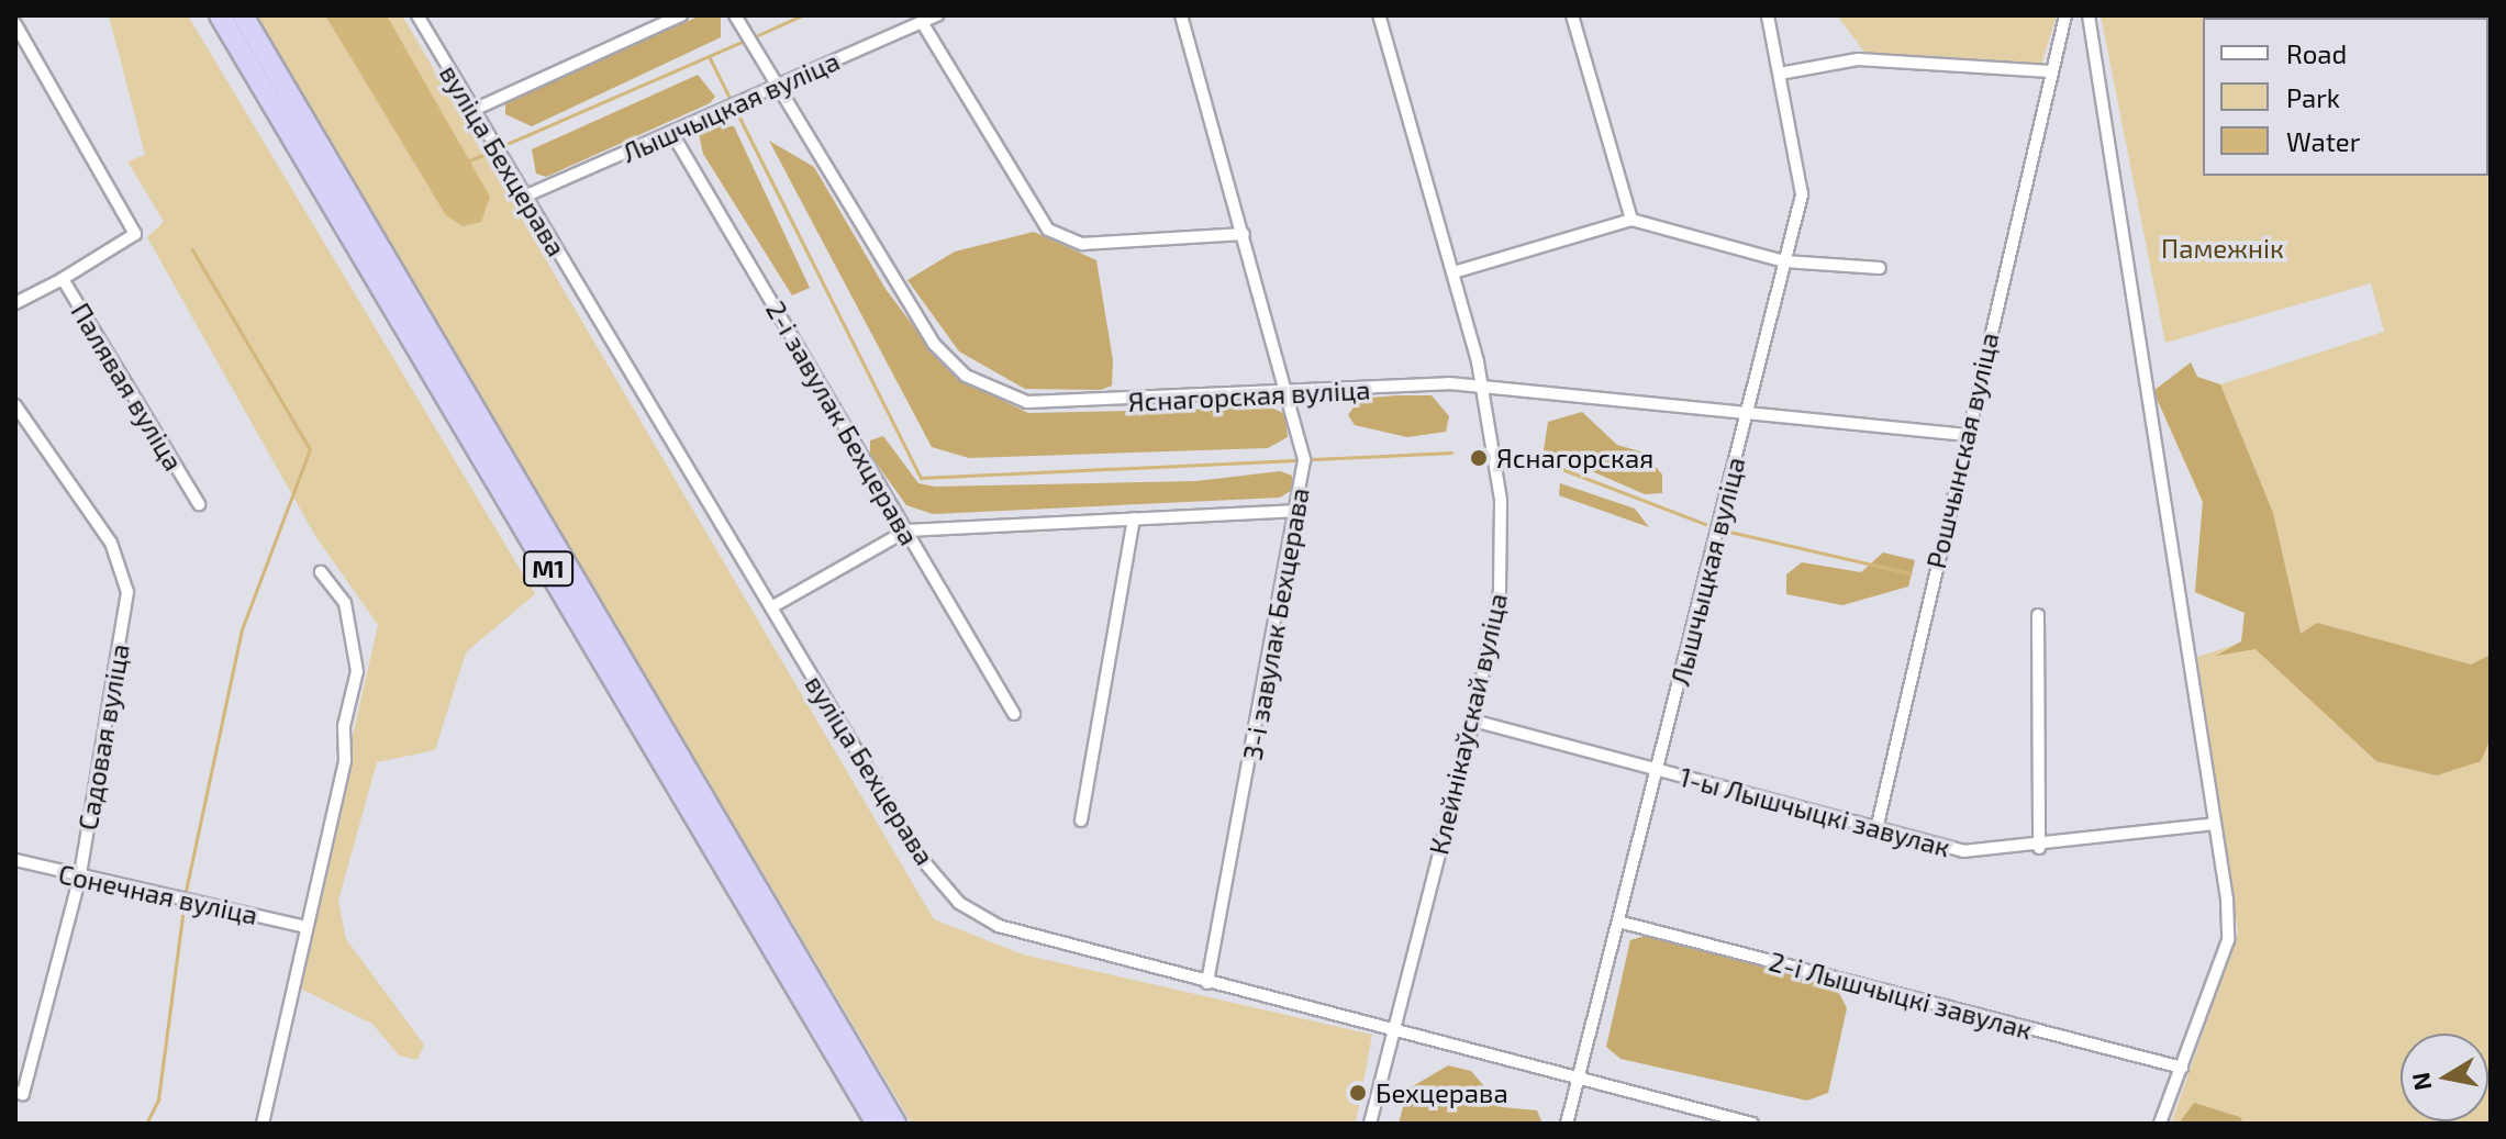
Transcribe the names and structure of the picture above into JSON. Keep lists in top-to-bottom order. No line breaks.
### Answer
{"streets":{"highway":["М1"],"street":["Лышчыцкая вуліца","вуліца Бехцерава","Палявая вуліца","Яснагорская вуліца","2-і завулак Бехцерава","Рошчынская вуліца","3-і завулак Бехцерава","Клейнікаўскай вуліца","Садовая вуліца","1-ы Лышчыцкі завулак","Сонечная вуліца","2-і Лышчыцкі завулак"]},"crossings":[["Лышчыцкая вуліца","вуліца Бехцерава"],["Лышчыцкая вуліца","Яснагорская вуліца"],["Лышчыцкая вуліца","2-і завулак Бехцерава"],["Лышчыцкая вуліца","1-ы Лышчыцкі завулак"],["Лышчыцкая вуліца","2-і Лышчыцкі завулак"],["вуліца Бехцерава","3-і завулак Бехцерава"],["вуліца Бехцерава","Клейнікаўскай вуліца"],["Яснагорская вуліца","Рошчынская вуліца"],["Яснагорская вуліца","3-і завулак Бехцерава"],["Яснагорская вуліца","Клейнікаўскай вуліца"],["Рошчынская вуліца","1-ы Лышчыцкі завулак"],["Клейнікаўскай вуліца","1-ы Лышчыцкі завулак"],["Садовая вуліца","Сонечная вуліца"]],"parks":["Памежнік"],"places":["Яснагорская","Бехцерава"],"legend":["Road","Park","Water"],"north":"left"}
